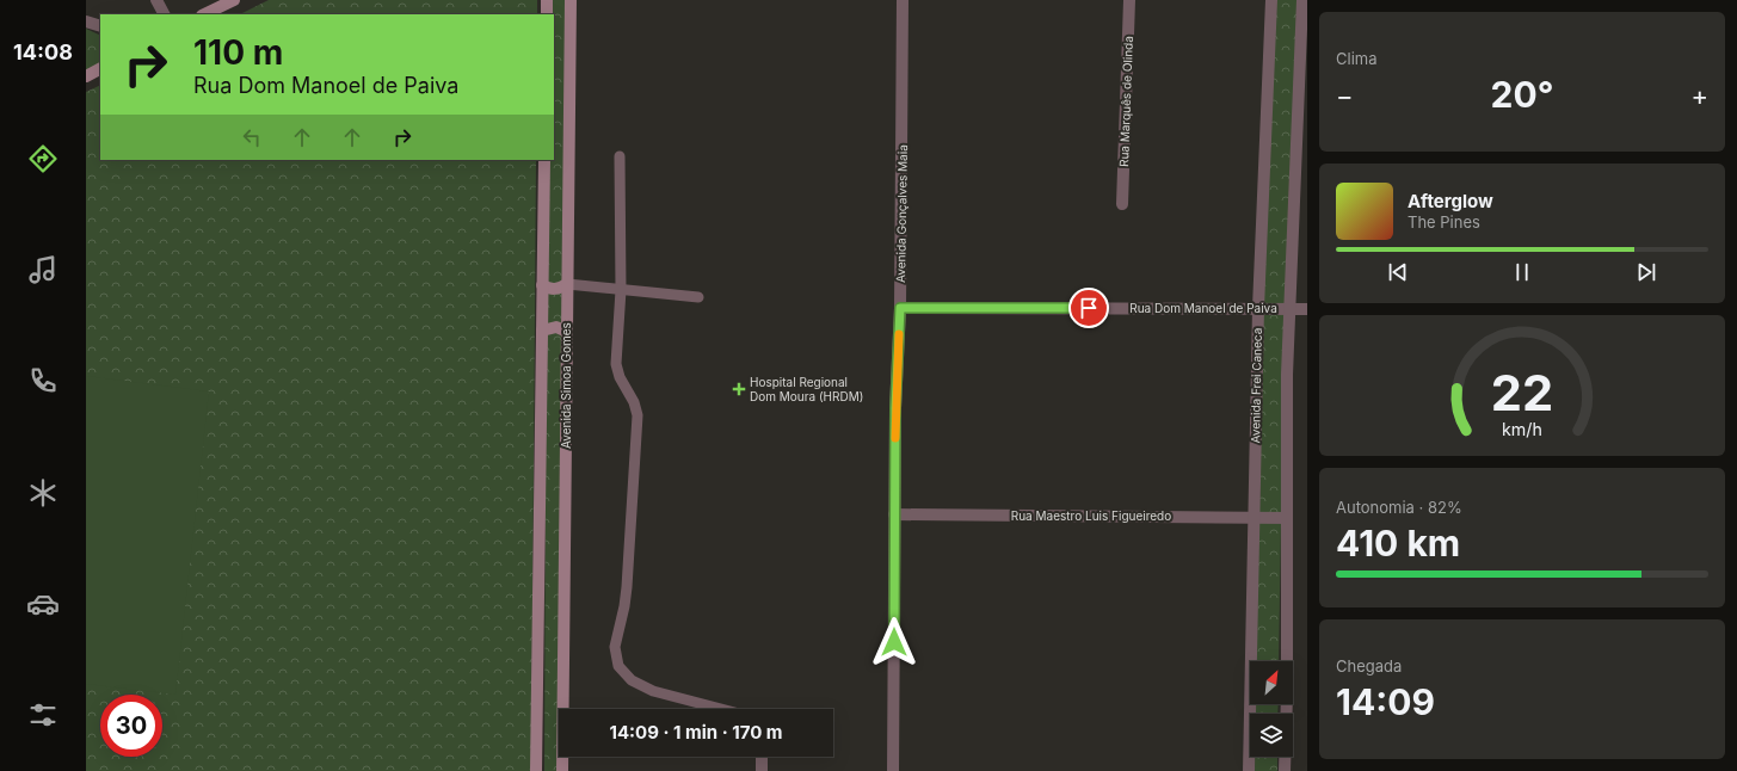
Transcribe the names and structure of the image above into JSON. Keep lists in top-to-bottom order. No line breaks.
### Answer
{"streets":{"main road":["Avenida Simoa Gomes"],"street":["Rua Marquês de Olinda","Avenida Gonçalves Maia","Rua Dom Manoel de Paiva","Avenida Frei Caneca","Rua Maestro Luis Figueiredo"]},"crossings":[["Avenida Gonçalves Maia","Rua Dom Manoel de Paiva"],["Avenida Gonçalves Maia","Rua Maestro Luis Figueiredo"],["Rua Dom Manoel de Paiva","Avenida Frei Caneca"],["Avenida Frei Caneca","Rua Maestro Luis Figueiredo"]],"places":{"health":["Hospital Regional Dom Moura (HRDM)"]},"north":"top right","page":{"tabs":"14:08","tile":["Clima",["Autonomia · 82%","410 km"],["Chegada","14:09"]],"turn":["110 m","Rua Dom Manoel de Paiva"],"heat":["−","20°","+"],"song":["Afterglow","The Pines"],"limit":"30","trip":"14:09 · 1 min · 170 m","gauge":["22","km/h"]}}
